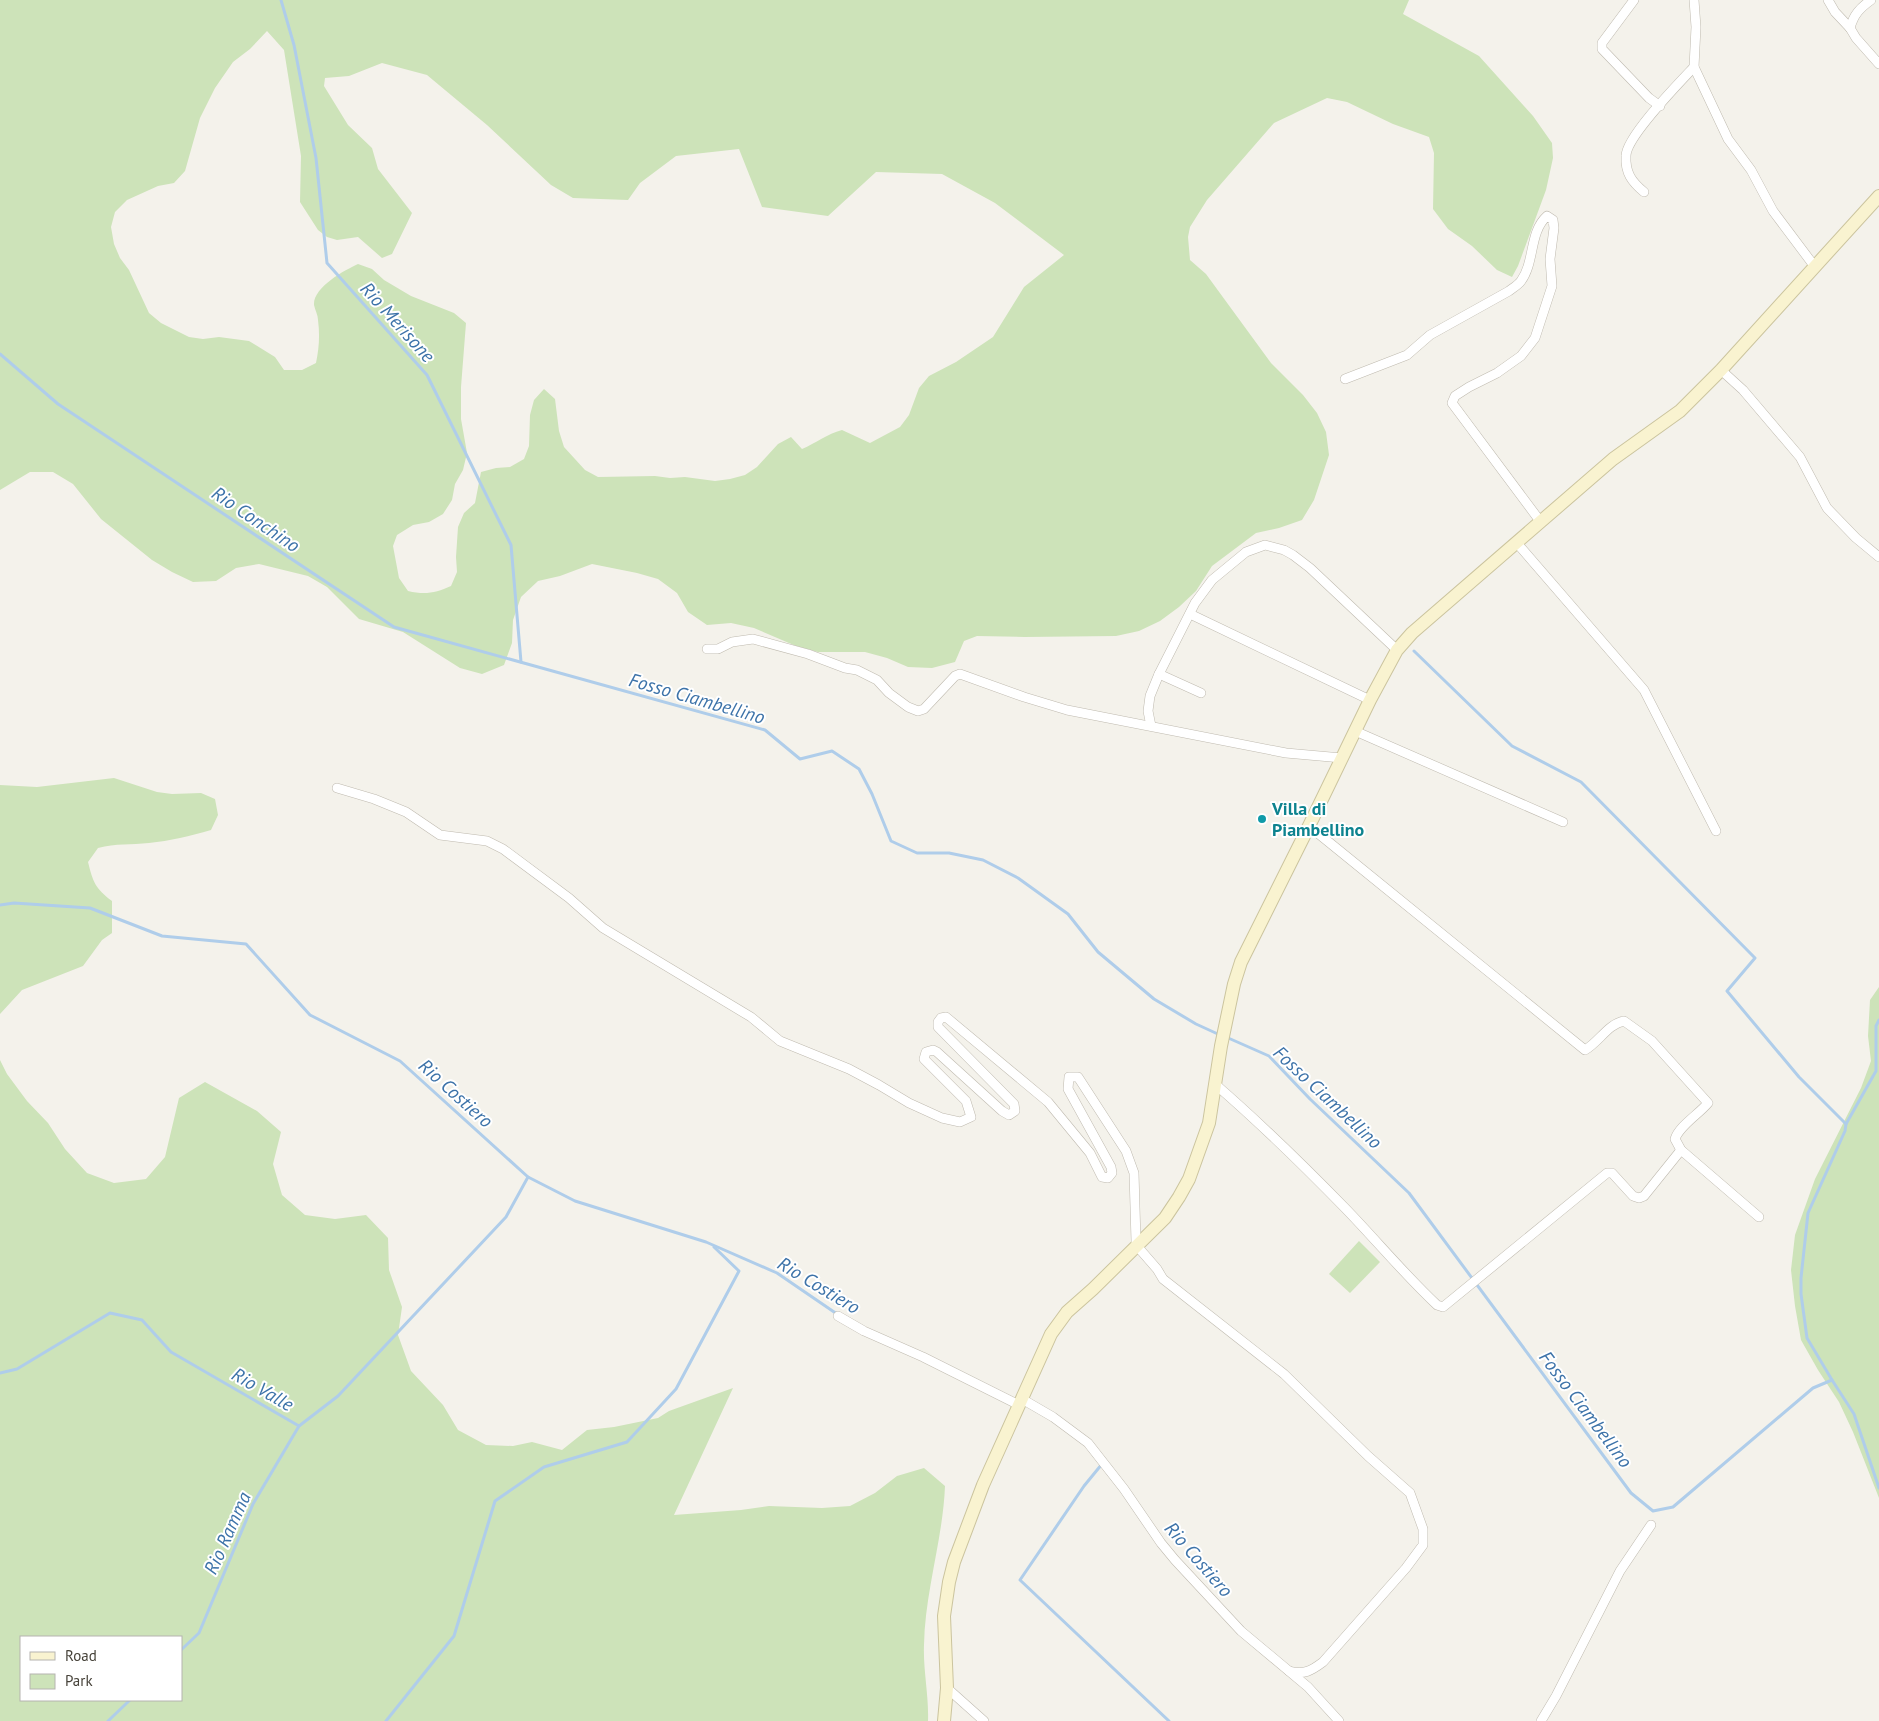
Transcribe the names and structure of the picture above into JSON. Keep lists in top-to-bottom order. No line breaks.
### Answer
{"water":["Rio Merisone","Rio Conchino","Fosso Ciambellino","Rio Costiero","Rio Valle","Rio Ramma"],"places":["Villa di Piambellino"],"legend":["Road","Park"]}
